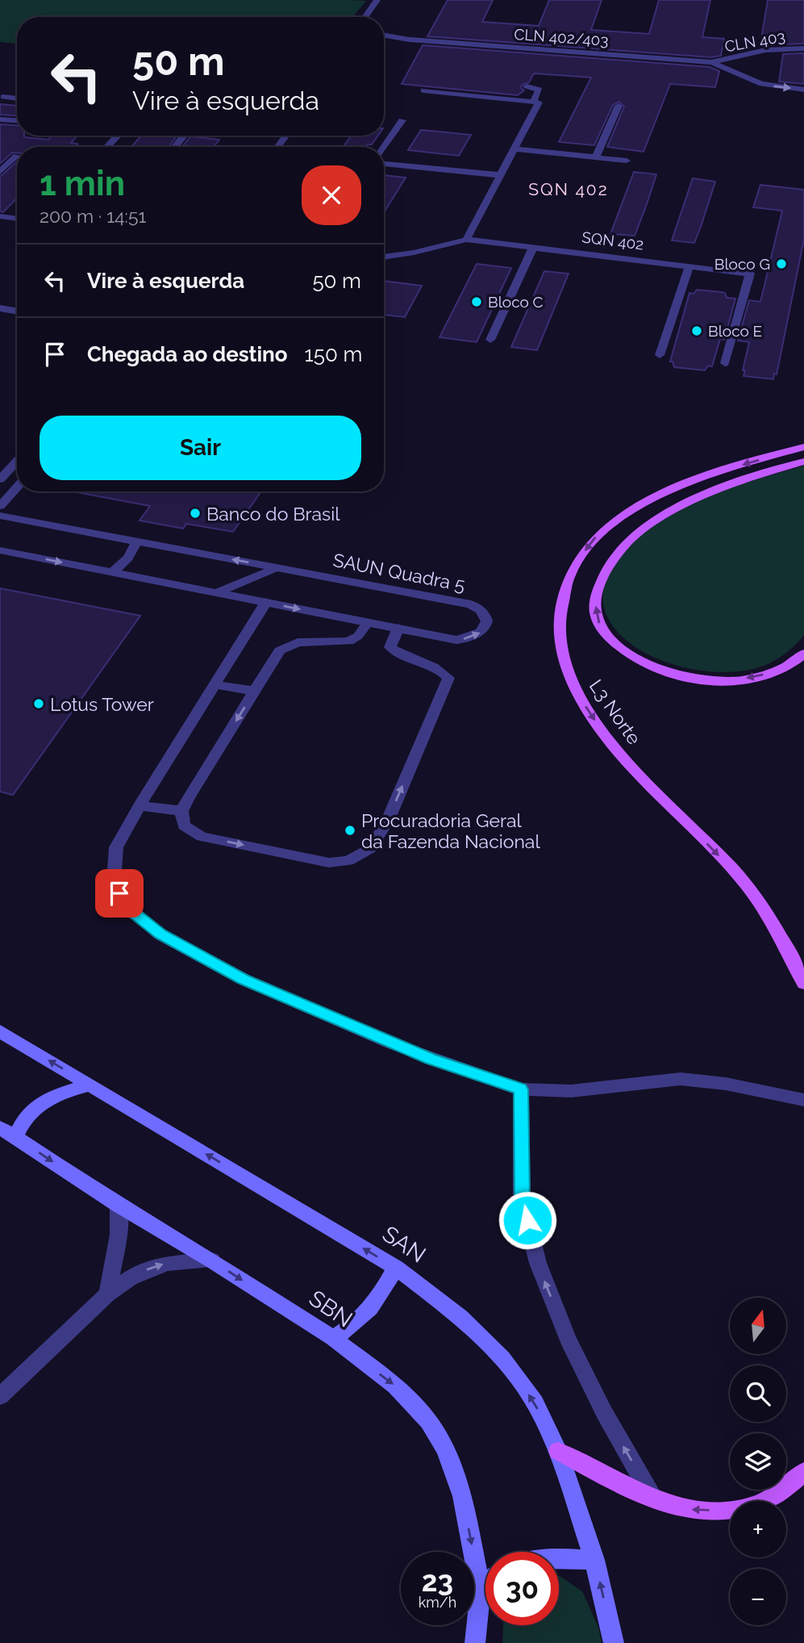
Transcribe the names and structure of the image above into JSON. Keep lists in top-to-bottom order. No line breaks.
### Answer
{"streets":{"main road":["L3 Norte","SAN","SBN"],"street":["CLN 402/403","CLN 403","SQN 402","SAUN Quadra 5"]},"crossings":[["CLN 402/403","CLN 403"]],"one_way":["SAN","SBN"],"districts":["SQN 402"],"places":["Bloco G","Bloco C","Bloco E","Banco do Brasil","Lotus Tower","Procuradoria Geral da Fazenda Nacional"],"north":"top","page":{"turn":["50 m","Vire à esquerda"],"heading":["1 min","200 m · 14:51"],"list":[{"name":"Vire à esquerda","value":"50 m"},{"name":"Chegada ao destino","value":"150 m"}],"buttons":"Sair","map_buttons":["+","−"],"speed":"23 km/h","limit":"30"}}
